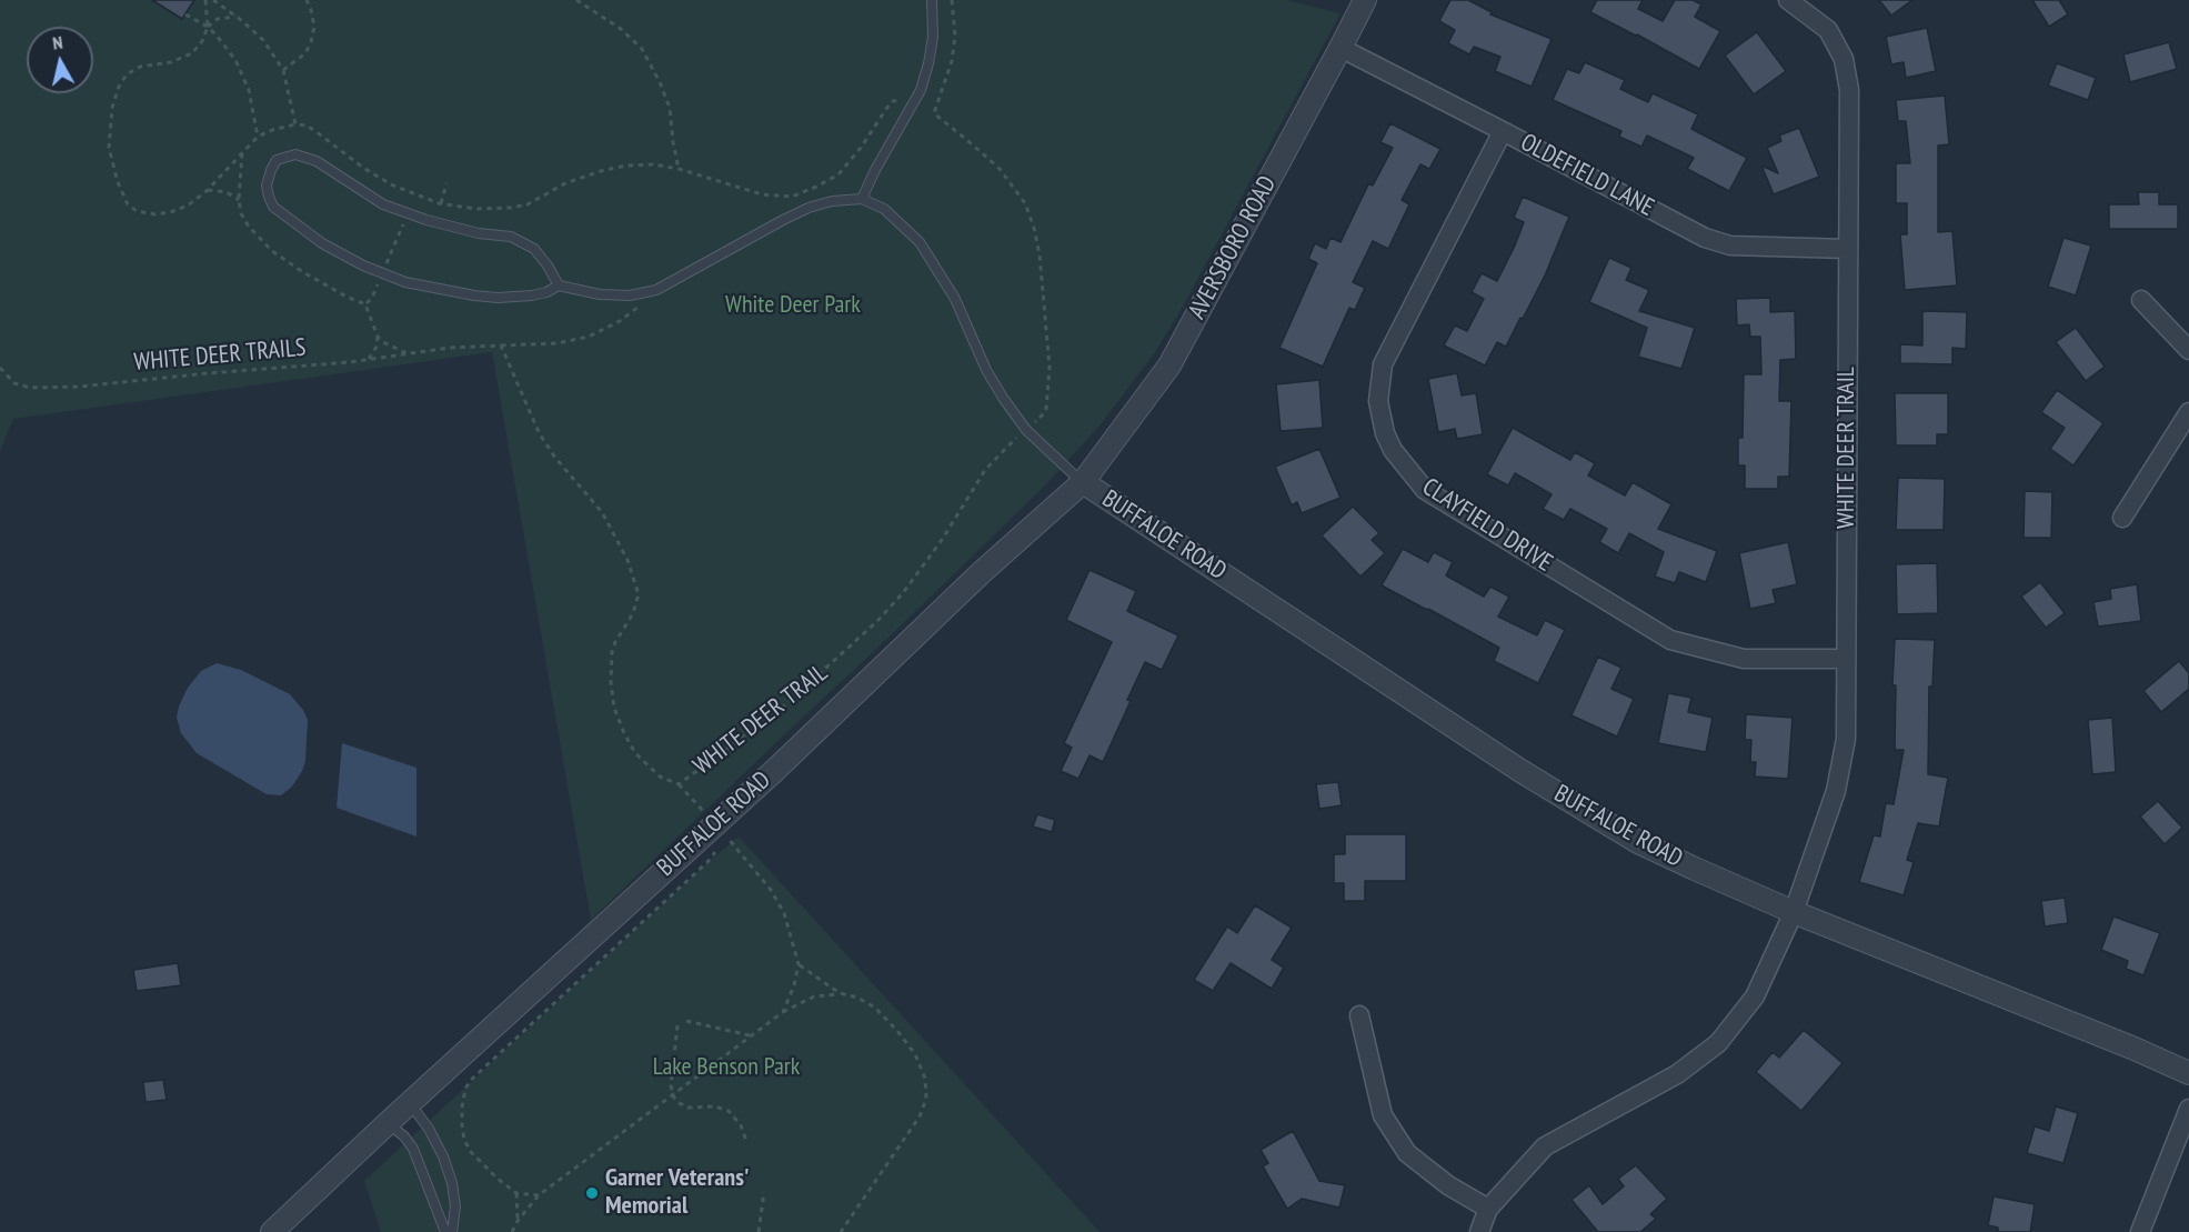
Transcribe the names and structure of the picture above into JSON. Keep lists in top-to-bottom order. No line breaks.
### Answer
{"streets":{"street":["OLDEFIELD LANE","AVERSBORO ROAD","WHITE DEER TRAIL","CLAYFIELD DRIVE","BUFFALOE ROAD"],"path":["WHITE DEER TRAILS"]},"crossings":[["OLDEFIELD LANE","AVERSBORO ROAD"],["OLDEFIELD LANE","WHITE DEER TRAIL"],["OLDEFIELD LANE","CLAYFIELD DRIVE"],["AVERSBORO ROAD","BUFFALOE ROAD"],["WHITE DEER TRAILS","WHITE DEER TRAIL"],["WHITE DEER TRAIL","CLAYFIELD DRIVE"],["WHITE DEER TRAIL","BUFFALOE ROAD"]],"parks":["White Deer Park","Lake Benson Park"],"places":["Garner Veterans' Memorial"],"north":"top"}
